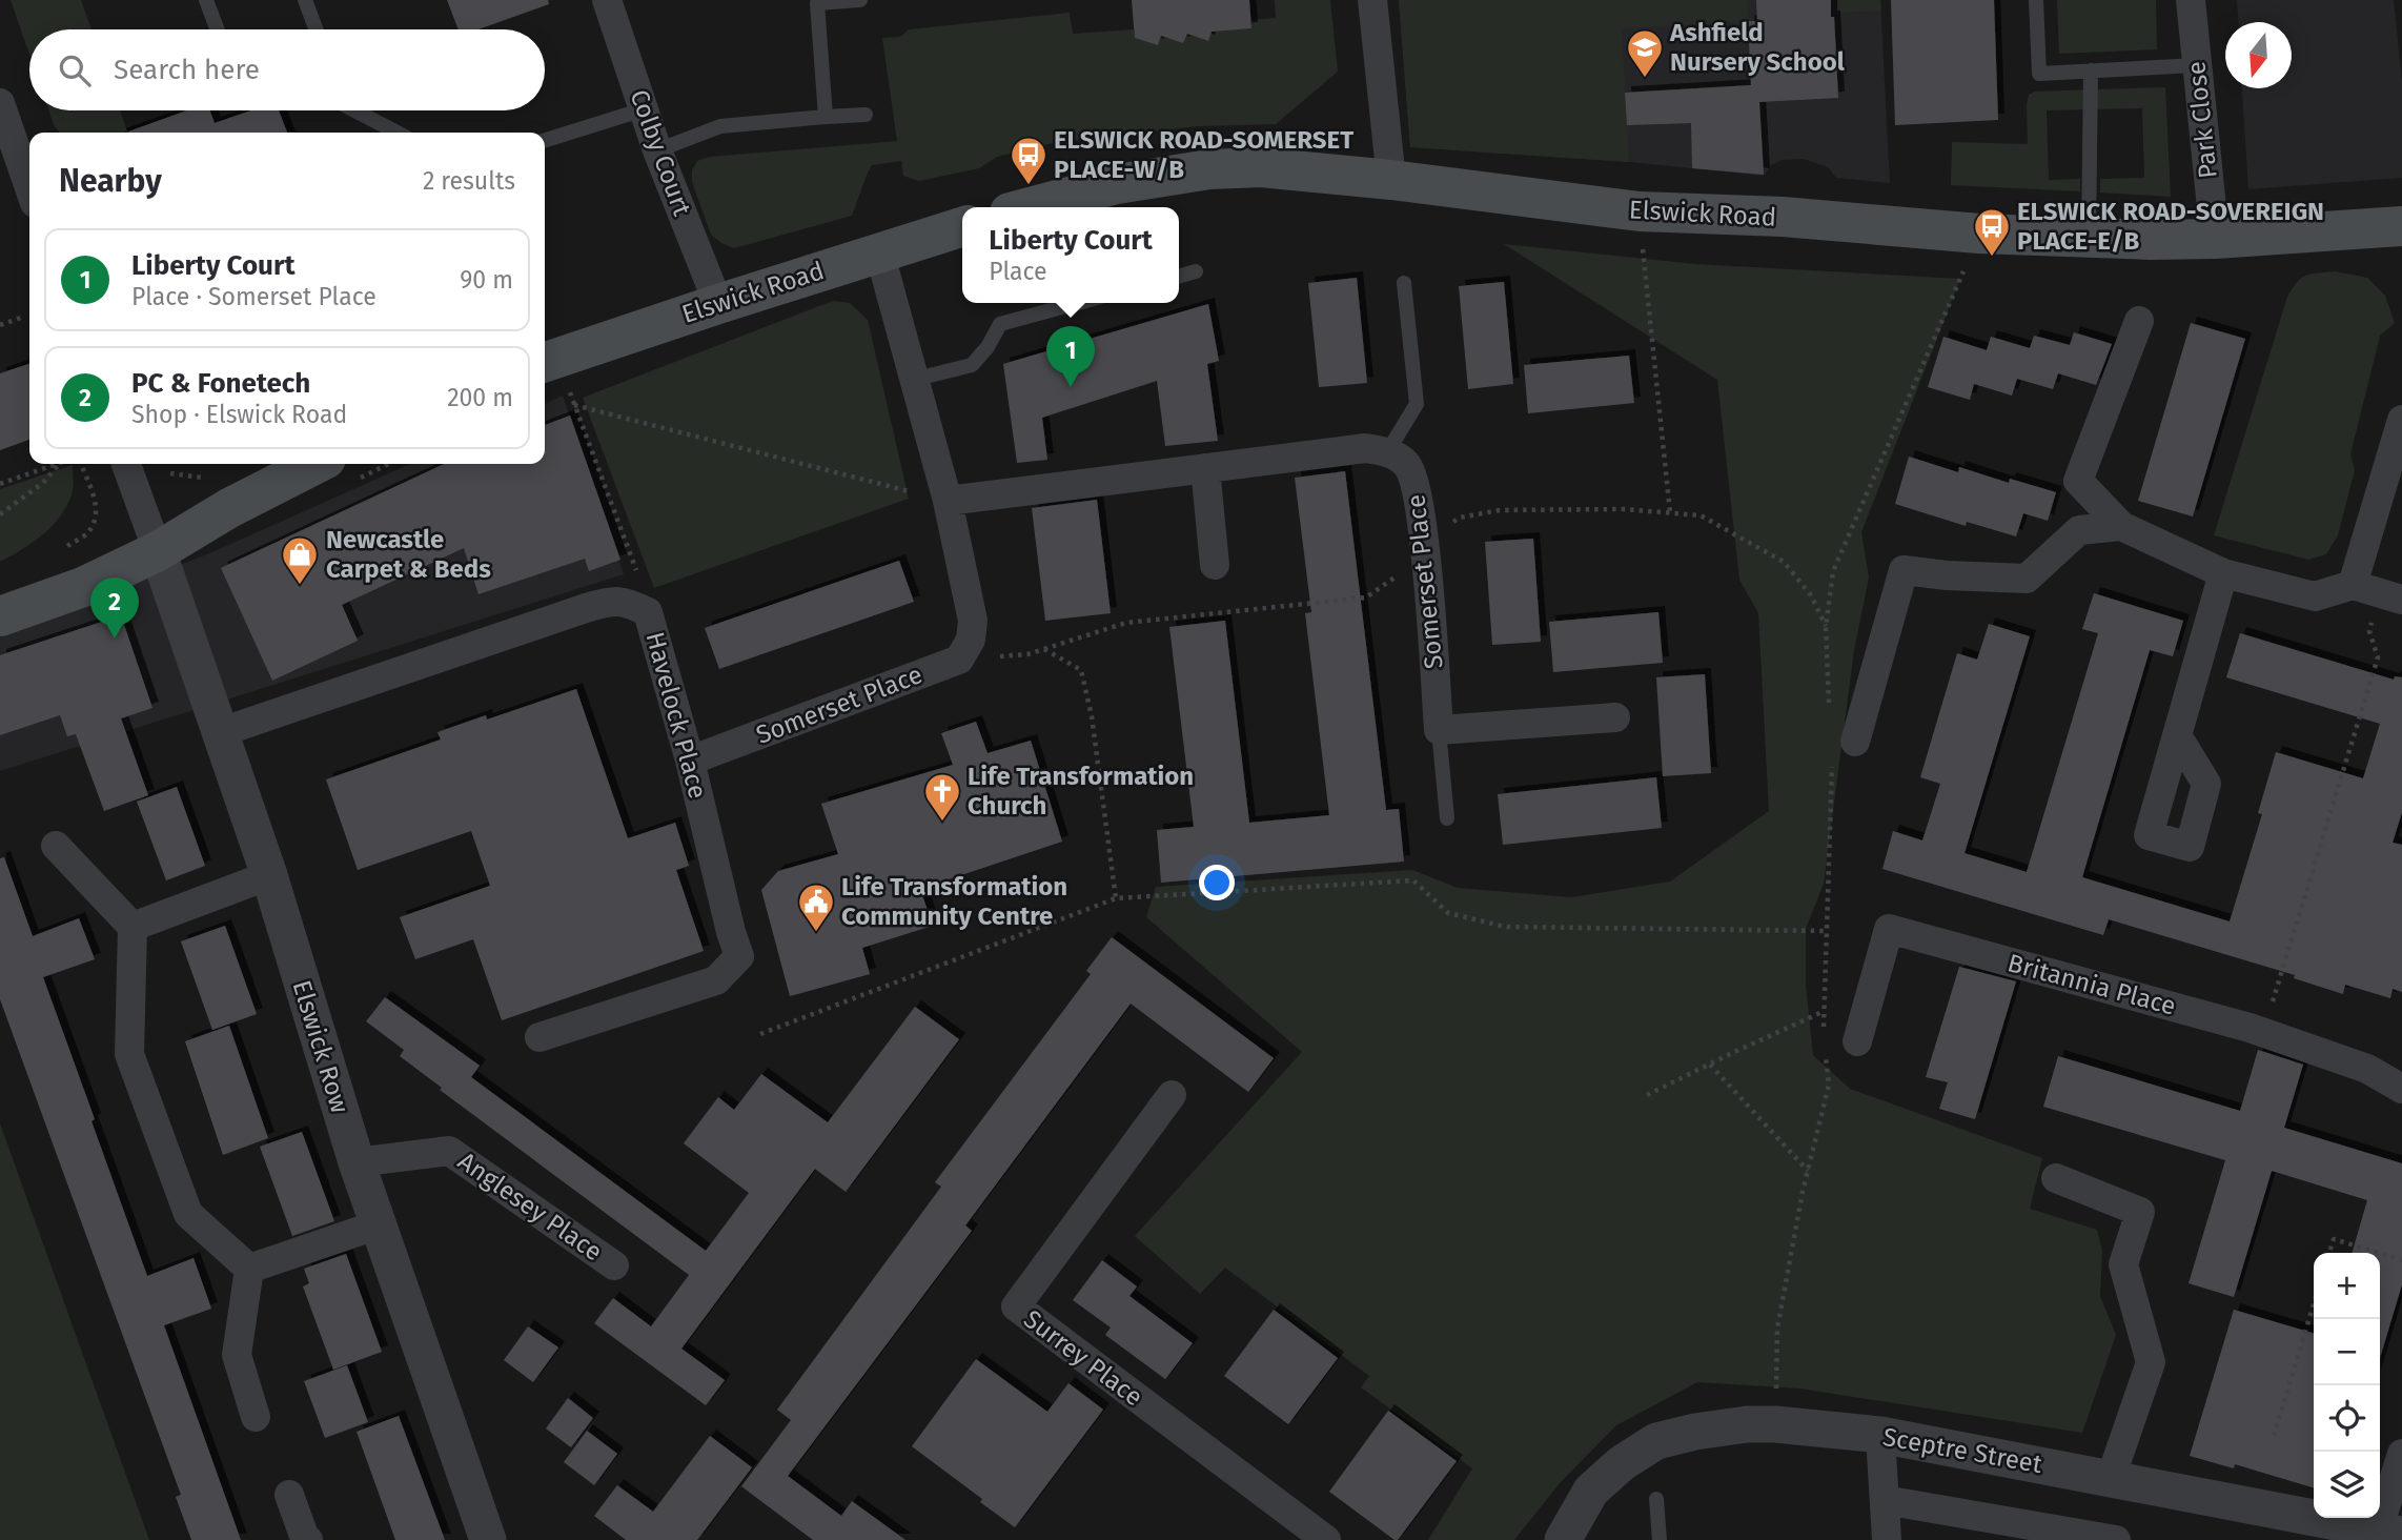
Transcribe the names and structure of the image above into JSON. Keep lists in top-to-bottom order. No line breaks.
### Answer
{"streets":{"main road":["Elswick Road"],"street":["Park Close","Colby Court","Somerset Place","Havelock Place","Britannia Place","Elswick Row","Anglesey Place","Surrey Place","Sceptre Street"]},"crossings":[["Park Close","Elswick Road"],["Colby Court","Elswick Road"],["Somerset Place","Havelock Place"],["Havelock Place","Elswick Row"],["Elswick Row","Anglesey Place"]],"places":{"school or university":["Ashfield Nursery School"],"bus stop":["ELSWICK ROAD-SOMERSET PLACE-W/B","ELSWICK ROAD-SOVEREIGN PLACE-E/B"],"shop":["Newcastle Carpet & Beds"],"church":["Life Transformation Church"],"public building":["Life Transformation Community Centre"]},"north":"bottom","page":{"search":"Search here","heading":["Nearby","2 results"],"popup":["Liberty Court","Place"],"list":[{"mark":"1","name":"Liberty Court","note":"Place · Somerset Place","value":"90 m"},{"mark":"2","name":"PC & Fonetech","note":"Shop · Elswick Road","value":"200 m"}],"pins":["1","2"],"map_buttons":["+","−"]}}
